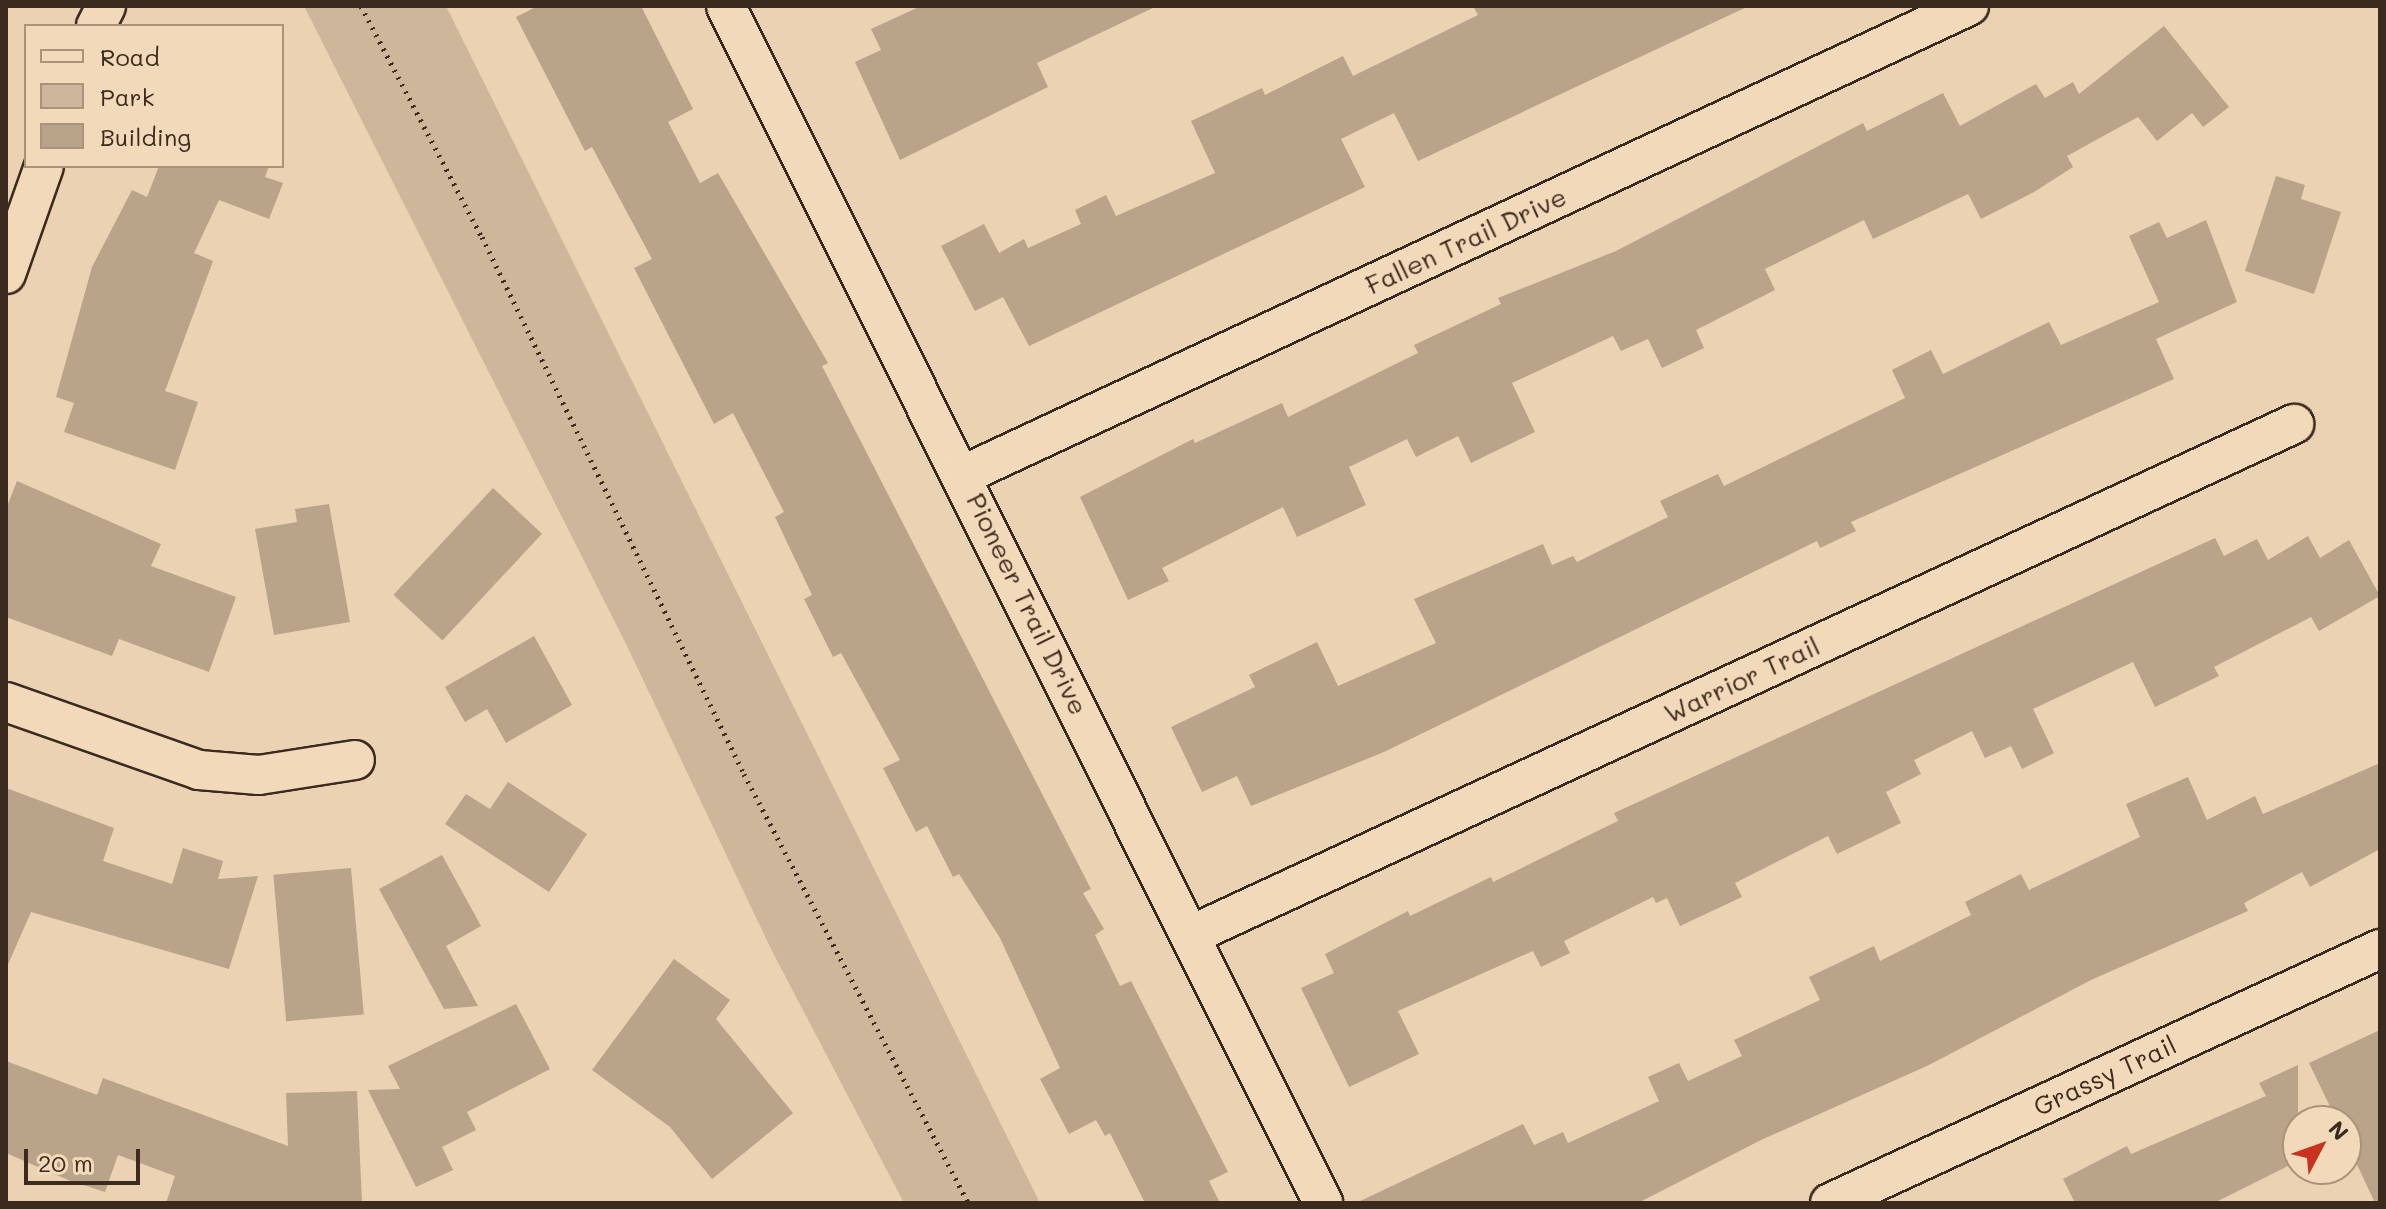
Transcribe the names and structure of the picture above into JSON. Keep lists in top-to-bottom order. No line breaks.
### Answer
{"streets":{"street":["Fallen Trail Drive","Pioneer Trail Drive","Warrior Trail","Grassy Trail"]},"crossings":[["Fallen Trail Drive","Pioneer Trail Drive"],["Pioneer Trail Drive","Warrior Trail"]],"legend":["Road","Park","Building"],"scale_bar":"20 m","north":"top right"}
